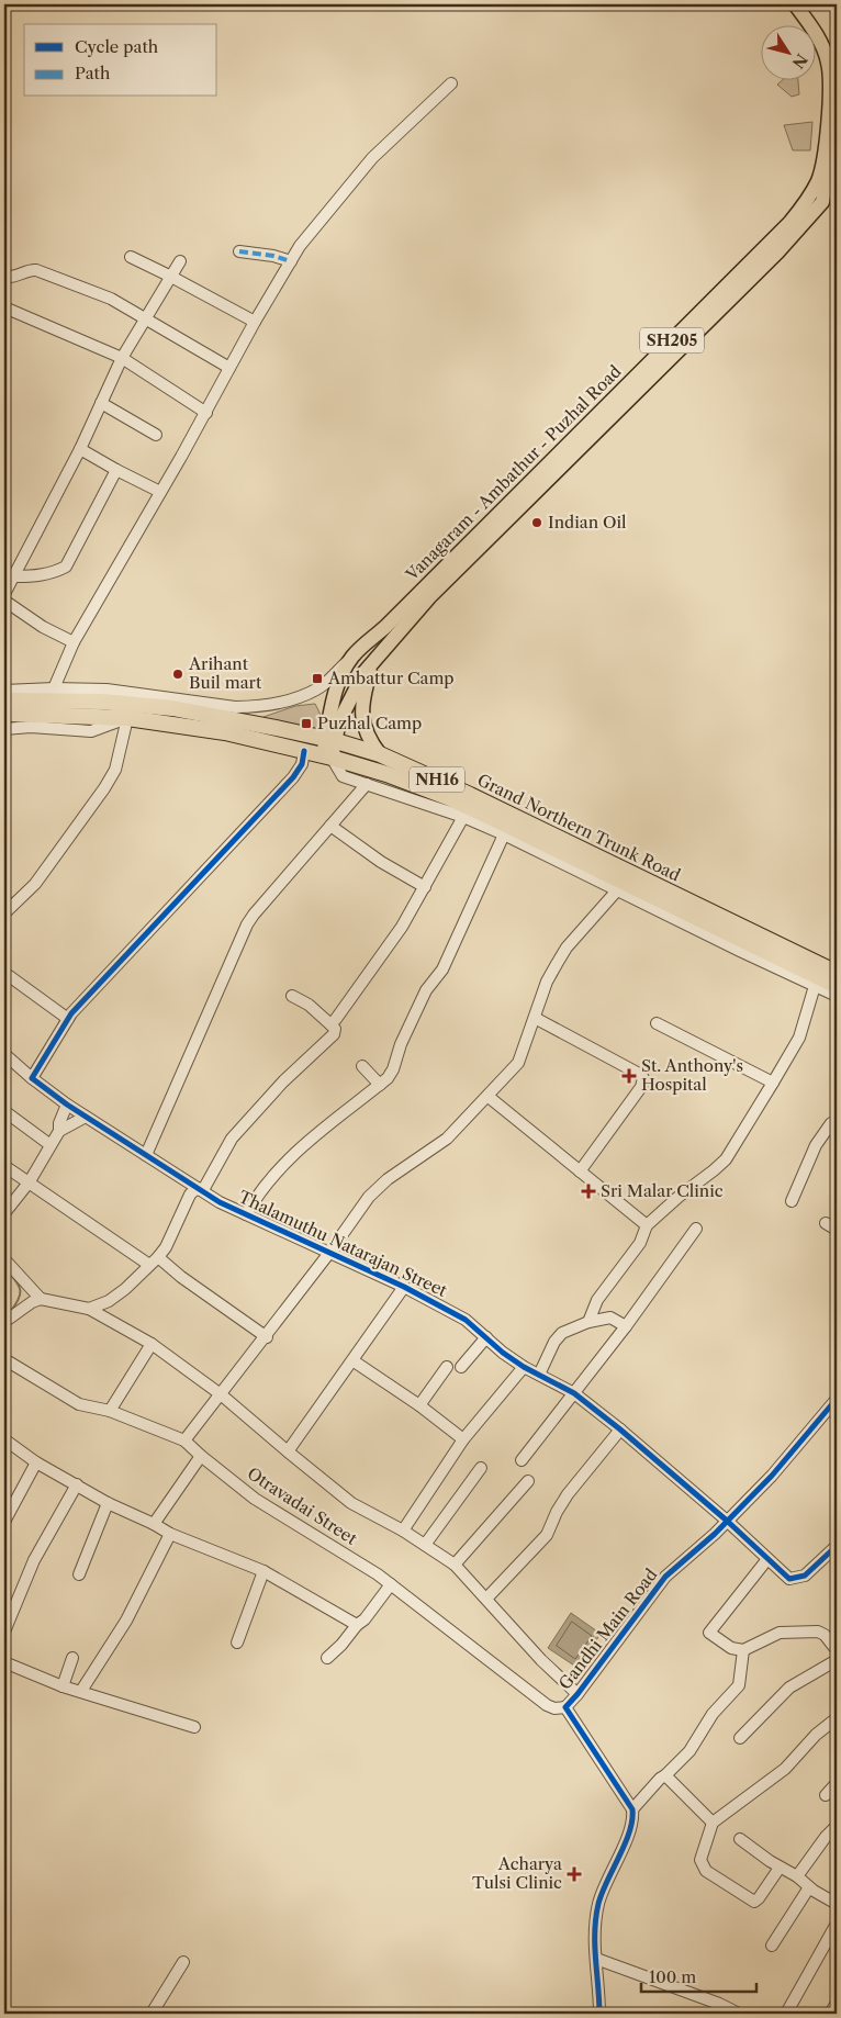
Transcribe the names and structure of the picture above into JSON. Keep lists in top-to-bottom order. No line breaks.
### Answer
{"streets":{"highway":["NH16","Grand Northern Trunk Road"],"main road":["SH205","Vanagaram - Ambathur - Puzhal Road"],"street":["Thalamuthu Natarajan Street","Otravadai Street","Gandhi Main Road"]},"crossings":[["Thalamuthu Natarajan Street","Gandhi Main Road"],["Otravadai Street","Gandhi Main Road"]],"places":{"other":["Indian Oil","Arihant Buil mart"],"transit":["Ambattur Camp","Puzhal Camp"],"health":["St. Anthony's Hospital","Sri Malar Clinic","Acharya Tulsi Clinic"]},"legend":["Cycle path","Path"],"scale_bar":"100 m","north":"bottom right"}
